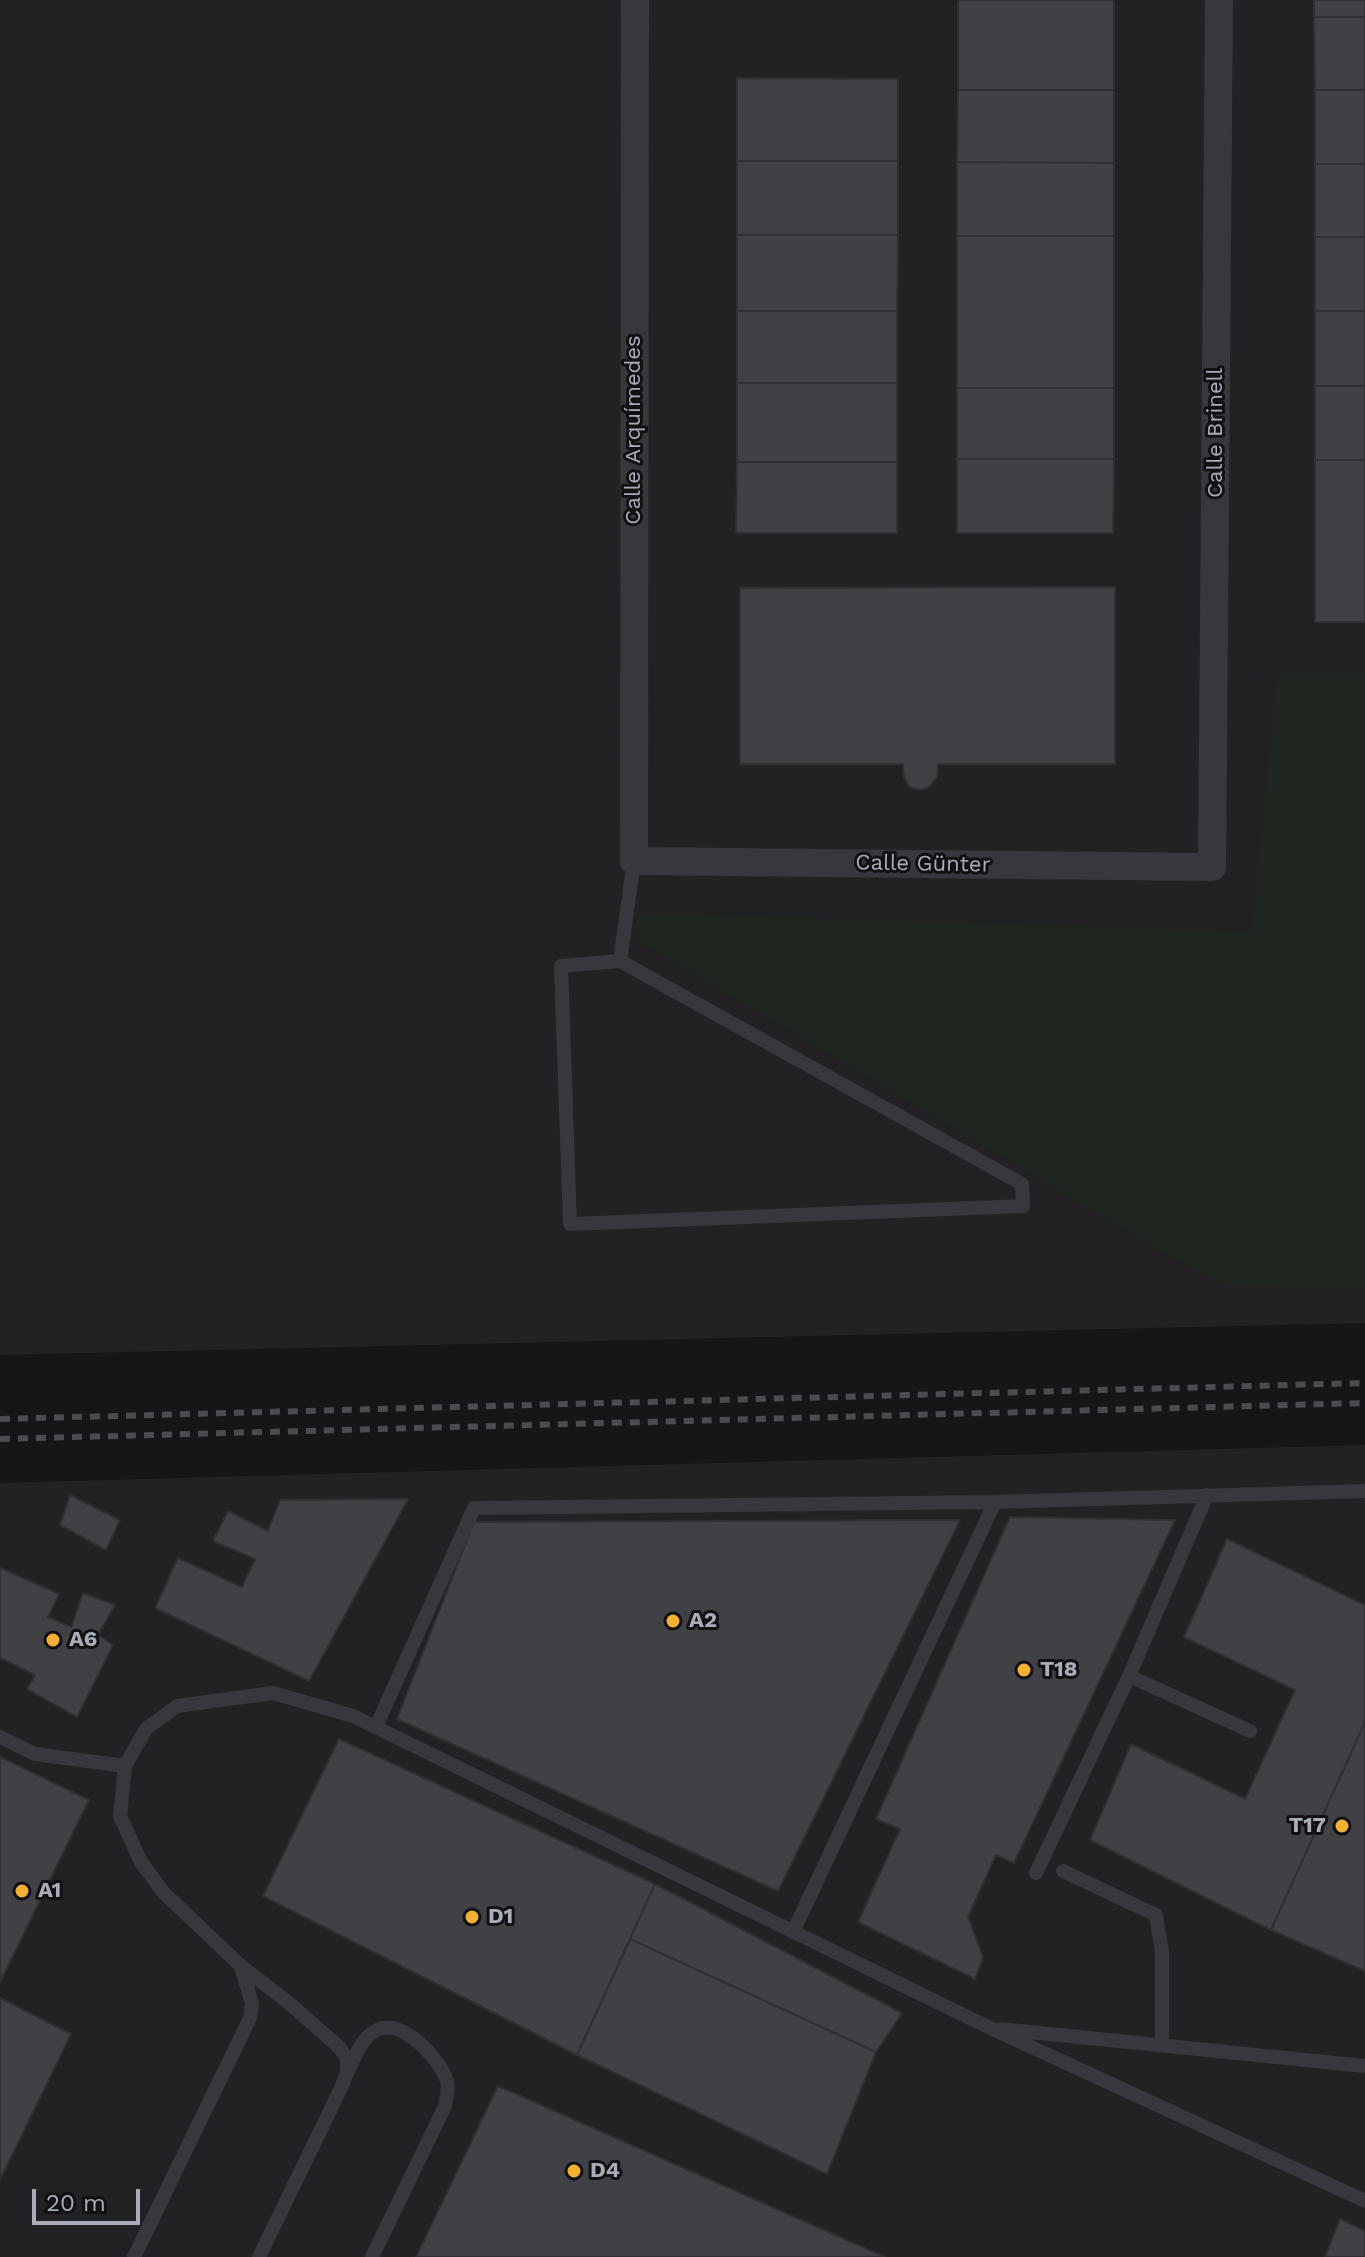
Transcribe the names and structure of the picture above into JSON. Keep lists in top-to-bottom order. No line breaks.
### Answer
{"streets":{"street":["Calle Arquímedes","Calle Brinell","Calle Günter"]},"crossings":[["Calle Arquímedes","Calle Günter"],["Calle Brinell","Calle Günter"]],"places":["A2","A6","T18","T17","A1","D1","D4"],"scale_bar":"20 m"}
